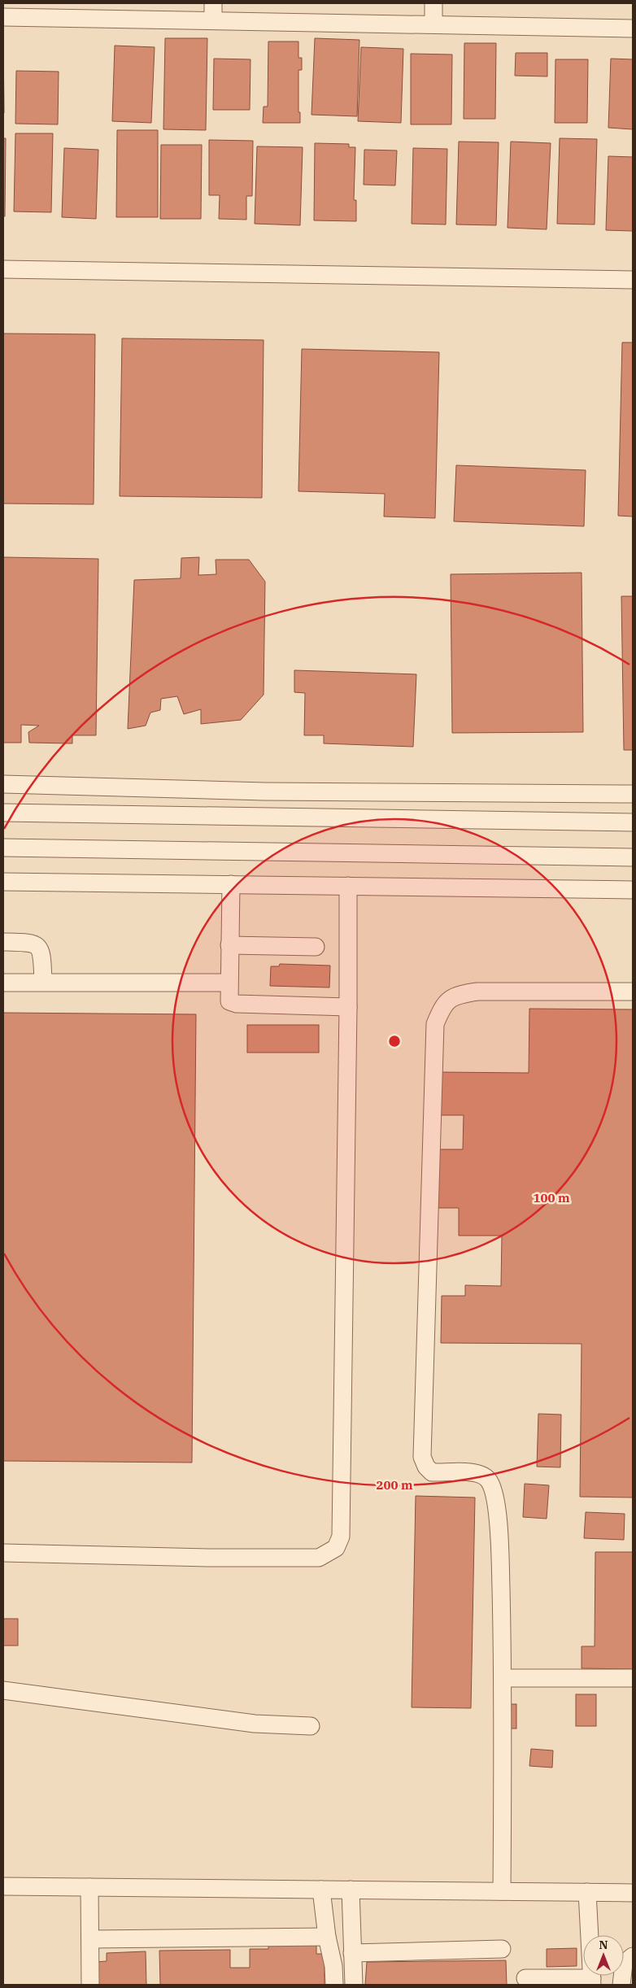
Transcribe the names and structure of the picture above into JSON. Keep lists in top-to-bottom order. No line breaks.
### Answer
{"north":"top","rings":["100 m","200 m"]}
